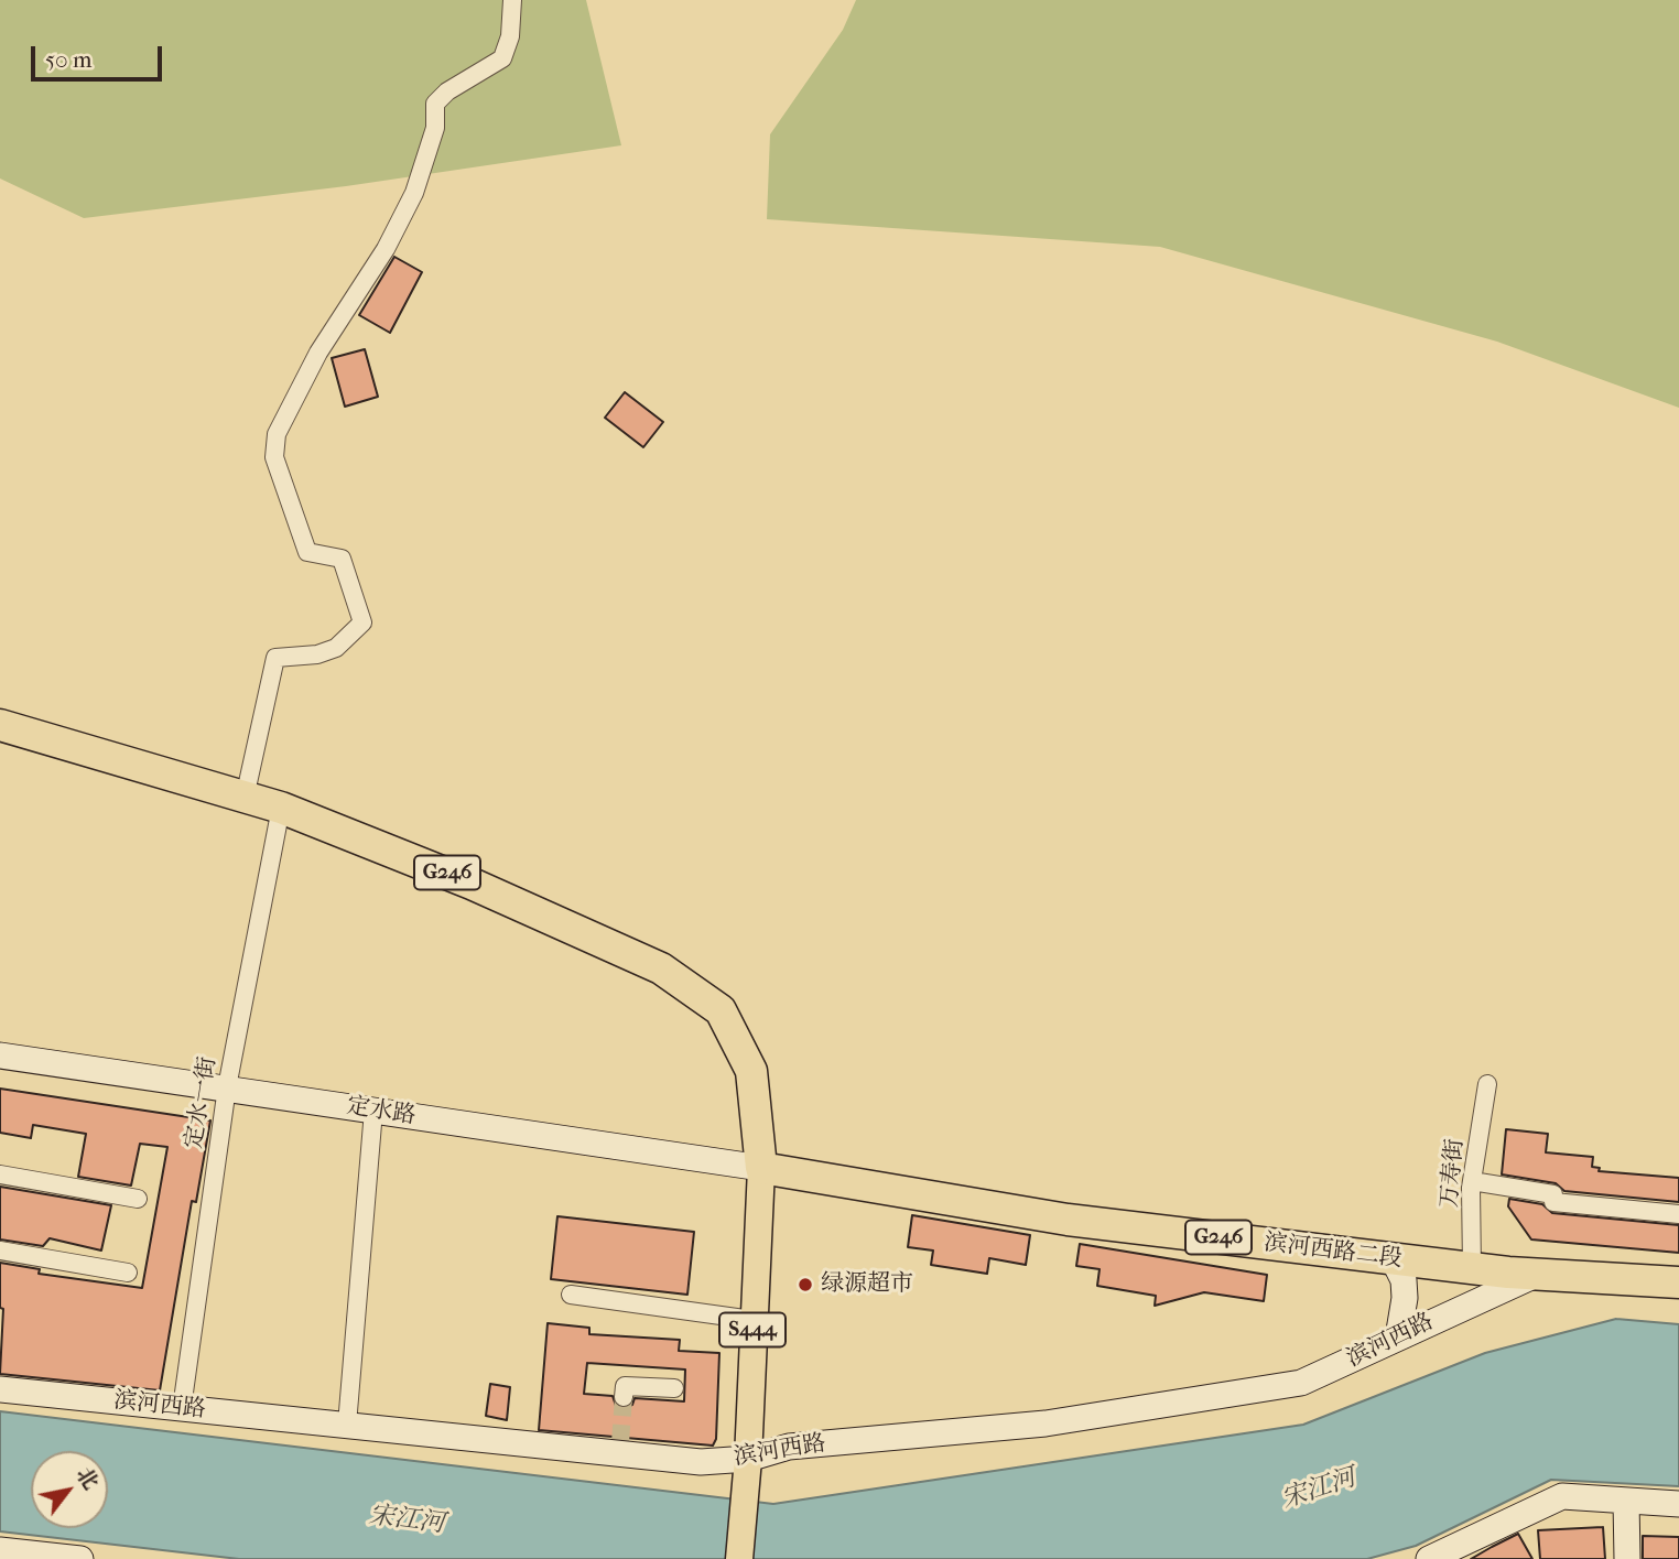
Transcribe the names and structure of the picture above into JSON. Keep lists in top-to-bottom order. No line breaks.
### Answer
{"streets":{"highway":["G246","滨河西路二段"],"main road":["S444"],"street":["定水一街","定水路","万寿街","滨河西路"]},"crossings":[["G246","定水一街"],["G246","定水路"],["G246","滨河西路二段"],["G246","S444"],["定水一街","定水路"],["定水一街","滨河西路"],["定水路","滨河西路二段"],["定水路","S444"],["万寿街","滨河西路二段"],["滨河西路二段","S444"],["滨河西路二段","滨河西路"],["S444","滨河西路"]],"water":["宋江河"],"places":["绿源超市"],"scale_bar":"50 m","north":"top right"}
